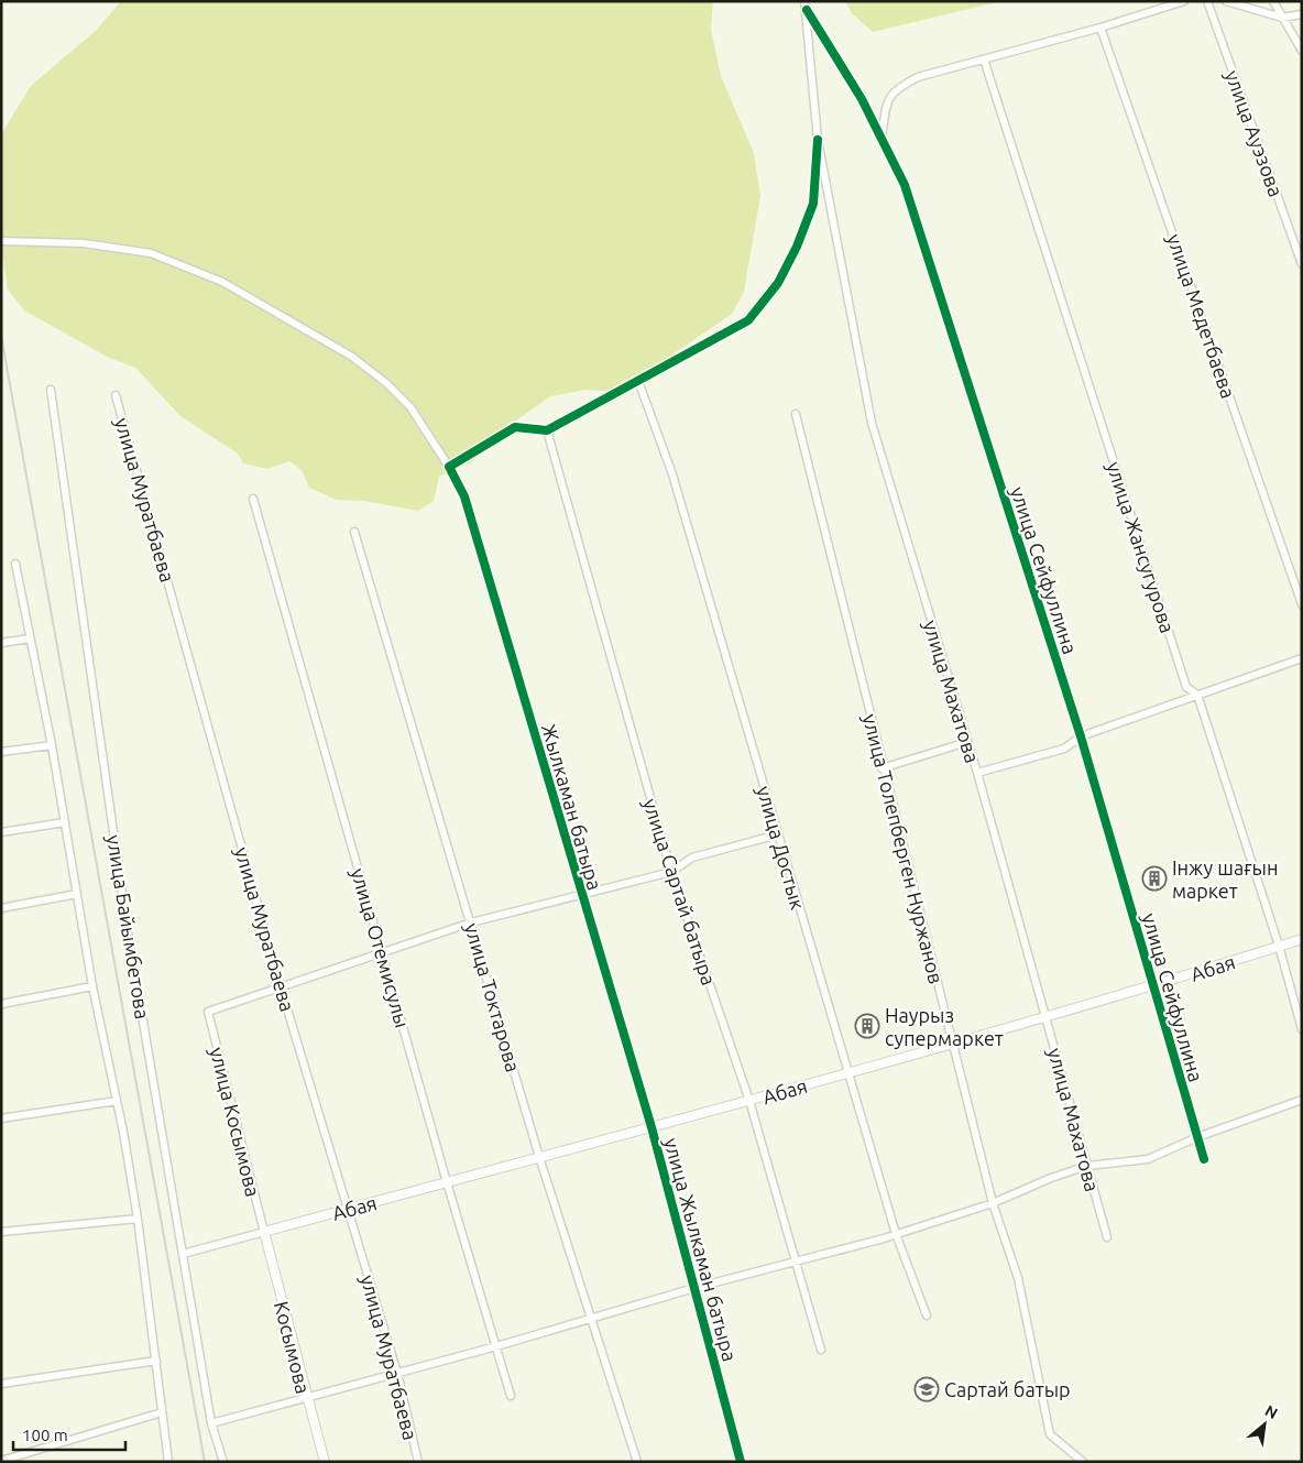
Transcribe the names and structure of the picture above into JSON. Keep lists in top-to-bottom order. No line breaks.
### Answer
{"streets":{"street":["улица Ауэзова","улица Медетбаева","улица Муратбаева","улица Жансугурова","улица Сейфуллина","улица Махатова","Жылкаман батыра","улица Достык","улица Толепберген Нуржанов","улица Сартай батыра","улица Байымбетова","улица Отемисулы","Абая","улица Токтарова","улица Косымова","улица Жылкаман батыра","Косымова"]},"crossings":[["улица Муратбаева","Абая"],["улица Муратбаева","улица Косымова"],["улица Жансугурова","Абая"],["улица Сейфуллина","Абая"],["улица Махатова","Абая"],["Жылкаман батыра","Абая"],["Жылкаман батыра","улица Жылкаман батыра"],["улица Достык","Абая"],["улица Толепберген Нуржанов","Абая"],["улица Сартай батыра","Абая"],["улица Отемисулы","Абая"],["Абая","улица Токтарова"],["Абая","улица Косымова"],["Абая","улица Жылкаман батыра"],["Абая","Косымова"],["улица Косымова","Косымова"]],"places":{"building":["Інжу шағын маркет","Наурыз супермаркет"],"school or university":["Сартай батыр"]},"scale_bar":"100 m","north":"top right"}
